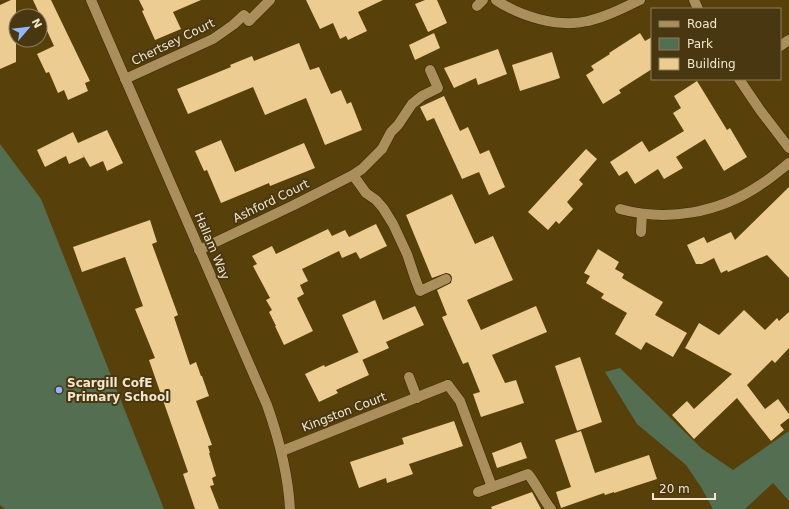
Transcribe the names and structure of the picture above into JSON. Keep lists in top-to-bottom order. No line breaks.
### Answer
{"streets":{"street":["Chertsey Court","Ashford Court","Hallam Way","Kingston Court"]},"crossings":[["Chertsey Court","Hallam Way"],["Ashford Court","Hallam Way"],["Hallam Way","Kingston Court"]],"places":["Scargill CofE Primary School"],"legend":["Road","Park","Building"],"scale_bar":"20 m","north":"top right"}
